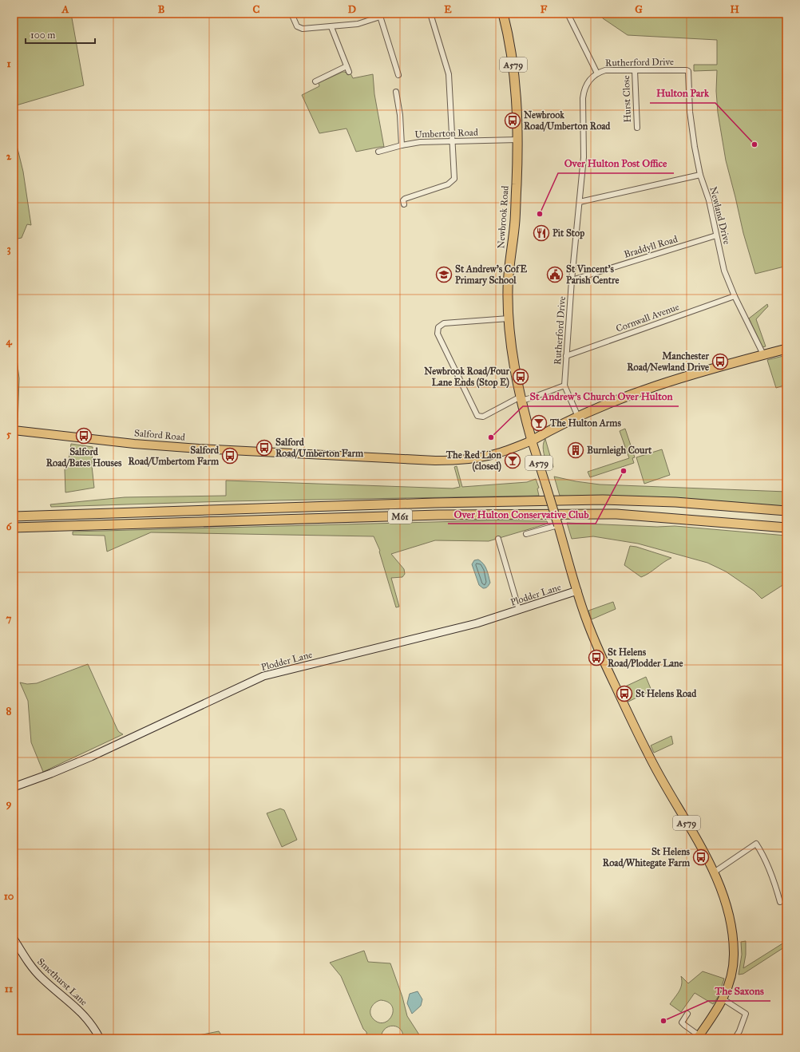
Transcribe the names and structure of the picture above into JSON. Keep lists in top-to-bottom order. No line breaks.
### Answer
{"streets":{"highway":["A579","Newbrook Road","M61"],"main road":["Salford Road","Plodder Lane","Smethurst Lane"],"street":["Rutherford Drive","Hurst Close","Umberton Road","Newland Drive","Braddyll Road","Cornwall Avenue"]},"crossings":[["Rutherford Drive","Hurst Close"],["Rutherford Drive","Newland Drive"],["Rutherford Drive","Braddyll Road"],["Rutherford Drive","Cornwall Avenue"],["A579","Newbrook Road"],["A579","Salford Road"],["A579","Plodder Lane"],["Umberton Road","Newbrook Road"],["Newland Drive","Braddyll Road"],["Newland Drive","Cornwall Avenue"],["Newbrook Road","Salford Road"]],"places":{"bus stop":["Newbrook Road/Umberton Road","Manchester Road/Newland Drive","Newbrook Road/Four Lane Ends (Stop E)","Salford Road/Bates Houses","Salford Road/Umberton Farm","Salford Road/Umbertom Farm","St Helens Road/Plodder Lane","St Helens Road","St Helens Road/Whitegate Farm"],"other":["Hulton Park","Over Hulton Post Office","St Andrew's Church Over Hulton","Over Hulton Conservative Club","The Saxons"],"restaurant":["Pit Stop"],"school or university":["St Andrew's CofE Primary School"],"public building":["St Vincent's Parish Centre"],"bar":["The Hulton Arms","The Red Lion (closed)"],"building":["Burnleigh Court"]},"scale_bar":"100 m","grid":{"columns":["A","B","C","D","E","F","G","H"],"rows":["1","2","3","4","5","6","7","8","9","10","11"]}}
